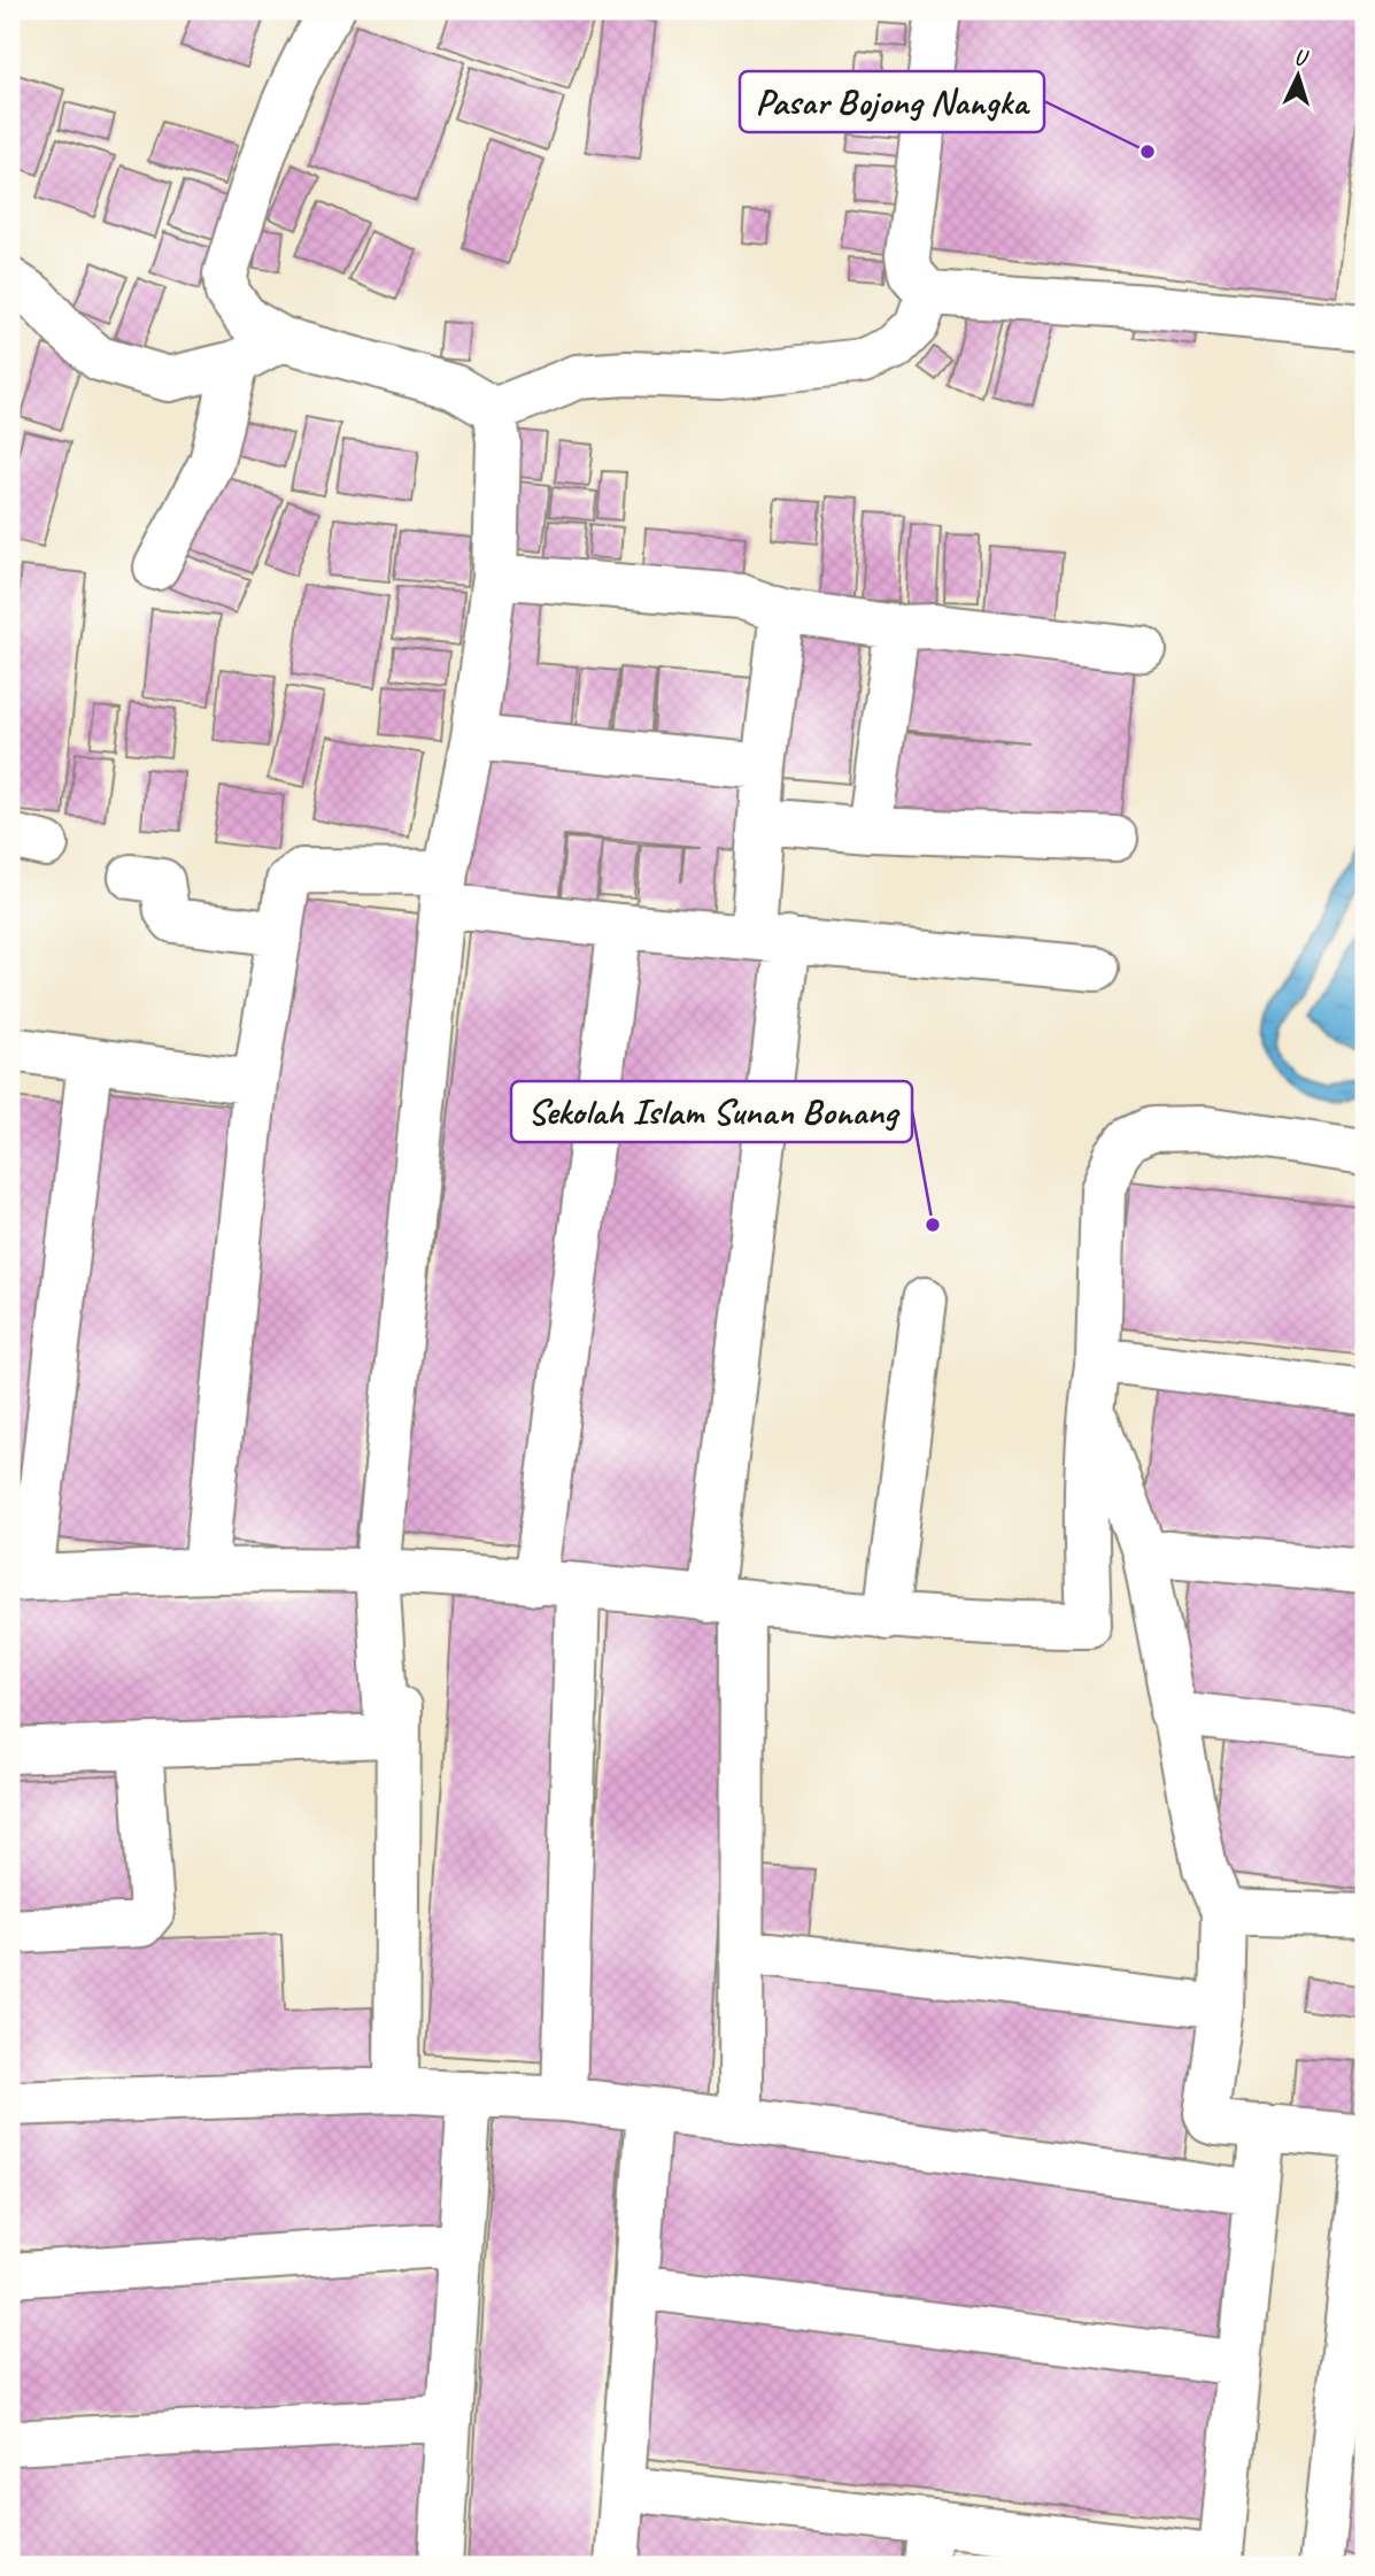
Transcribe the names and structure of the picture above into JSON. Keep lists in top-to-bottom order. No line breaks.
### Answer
{"places":["Pasar Bojong Nangka","Sekolah Islam Sunan Bonang"],"north":"top"}
